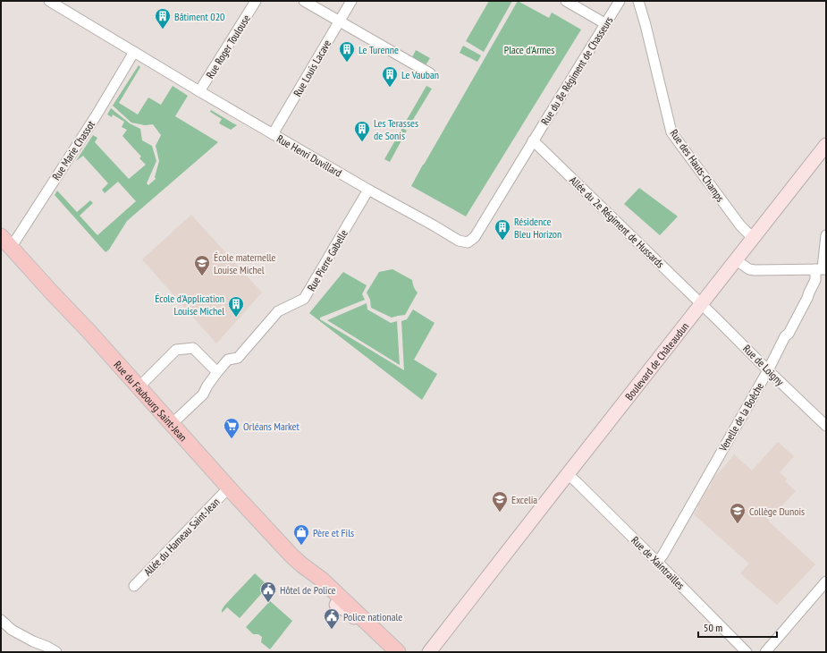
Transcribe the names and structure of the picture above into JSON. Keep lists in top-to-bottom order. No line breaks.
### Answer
{"streets":{"main road":["Boulevard de Châteaudun","Rue du Faubourg Saint-Jean"],"street":["Rue Roger Toulouse","Rue Louis Lacave","Rue du 8e Régiment de Chasseurs","Rue Marie Chassot","Rue Henri Duvillard","Rue des Hauts-Champs","Allée du 2e Régiment de Hussards","Rue Pierre Gabelle","Rue de Loigny","Venelle de la Boêche","Allée du Hameau Saint-Jean","Rue de Xaintrailles"]},"crossings":[["Rue Roger Toulouse","Rue Henri Duvillard"],["Rue Louis Lacave","Rue Henri Duvillard"],["Rue du 8e Régiment de Chasseurs","Rue Henri Duvillard"],["Rue du 8e Régiment de Chasseurs","Allée du 2e Régiment de Hussards"],["Rue Marie Chassot","Rue Henri Duvillard"],["Rue Marie Chassot","Rue du Faubourg Saint-Jean"],["Rue Henri Duvillard","Allée du 2e Régiment de Hussards"],["Rue Henri Duvillard","Rue Pierre Gabelle"],["Rue des Hauts-Champs","Boulevard de Châteaudun"],["Allée du 2e Régiment de Hussards","Boulevard de Châteaudun"],["Allée du 2e Régiment de Hussards","Rue de Loigny"],["Rue Pierre Gabelle","Rue du Faubourg Saint-Jean"],["Boulevard de Châteaudun","Rue de Loigny"],["Boulevard de Châteaudun","Rue de Xaintrailles"],["Rue de Loigny","Venelle de la Boêche"],["Rue du Faubourg Saint-Jean","Allée du Hameau Saint-Jean"],["Venelle de la Boêche","Rue de Xaintrailles"]],"parks":["Place d'Armes"],"places":{"building":["Bâtiment 020","Le Turenne","Le Vauban","Les Terasses de Sonis","Résidence Bleu Horizon","École d'Application Louise Michel"],"school or university":["École maternelle Louise Michel","Excelia","Collège Dunois"],"supermarket":["Orléans Market"],"shop":["Père et Fils"],"public building":["Hôtel de Police","Police nationale"]},"scale_bar":"50 m"}
